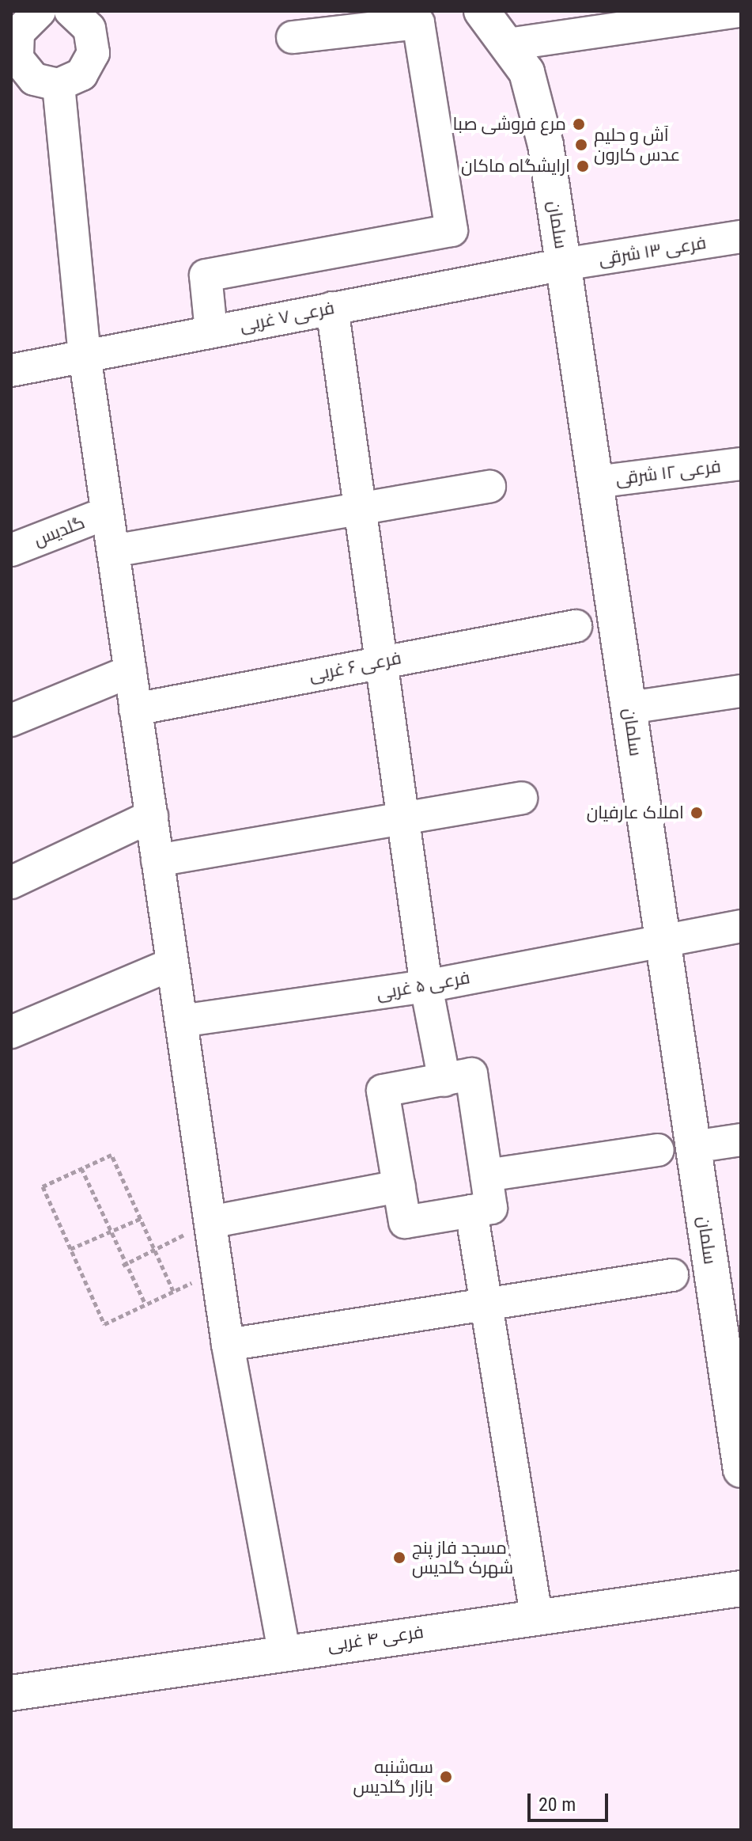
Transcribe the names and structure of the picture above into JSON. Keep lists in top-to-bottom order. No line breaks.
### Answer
{"streets":{"street":["سلمان","فرعی ۱۳ شرقی","فرعی ۷ غربی","فرعی ۱۲ شرقی","گلدیس","فرعی ۶ غربی","فرعی ۵ غربی","فرعی ۴ غربی"]},"crossings":[["سلمان","فرعی ۱۳ شرقی"],["سلمان","فرعی ۷ غربی"],["سلمان","فرعی ۱۲ شرقی"],["سلمان","فرعی ۵ غربی"],["فرعی ۱۳ شرقی","فرعی ۷ غربی"]],"places":["مرع فروشی صبا","آش و حلیم عدس کارون","ارایشگاه ماکان","املاک عارفیان","مسجد فاز پنج شهرک گلدیس","سه‌شنبه بازار گلدیس"],"scale_bar":"20 m"}
